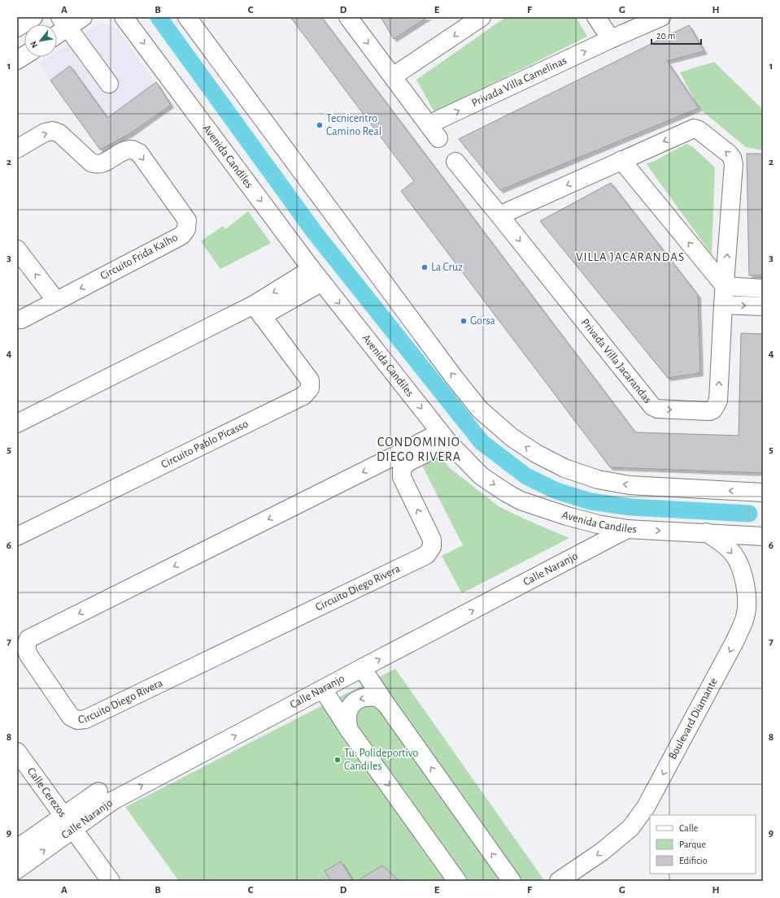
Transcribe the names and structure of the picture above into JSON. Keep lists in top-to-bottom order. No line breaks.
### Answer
{"streets":{"street":["Privada Villa Camelinas","Avenida Candiles","Circuito Frida Kalho","Privada Villa Jacarandas","Circuito Pablo Picasso","Calle Naranjo","Circuito Diego Rivera","Boulevard Diamante","Calle Cerezos"]},"crossings":[["Avenida Candiles","Calle Naranjo"],["Avenida Candiles","Circuito Diego Rivera"],["Avenida Candiles","Boulevard Diamante"],["Calle Naranjo","Calle Cerezos"]],"one_way":["Calle Naranjo","Boulevard Diamante"],"districts":["VILLA JACARANDAS","CONDOMINIO DIEGO RIVERA"],"places":["Tecnicentro Camino Real","La Cruz","Gorsa","Tu: Polideportivo Candiles"],"legend":["Calle","Parque","Edificio"],"scale_bar":"20 m","north":"bottom left","grid":{"columns":["A","B","C","D","E","F","G","H"],"rows":["1","2","3","4","5","6","7","8","9"]}}
